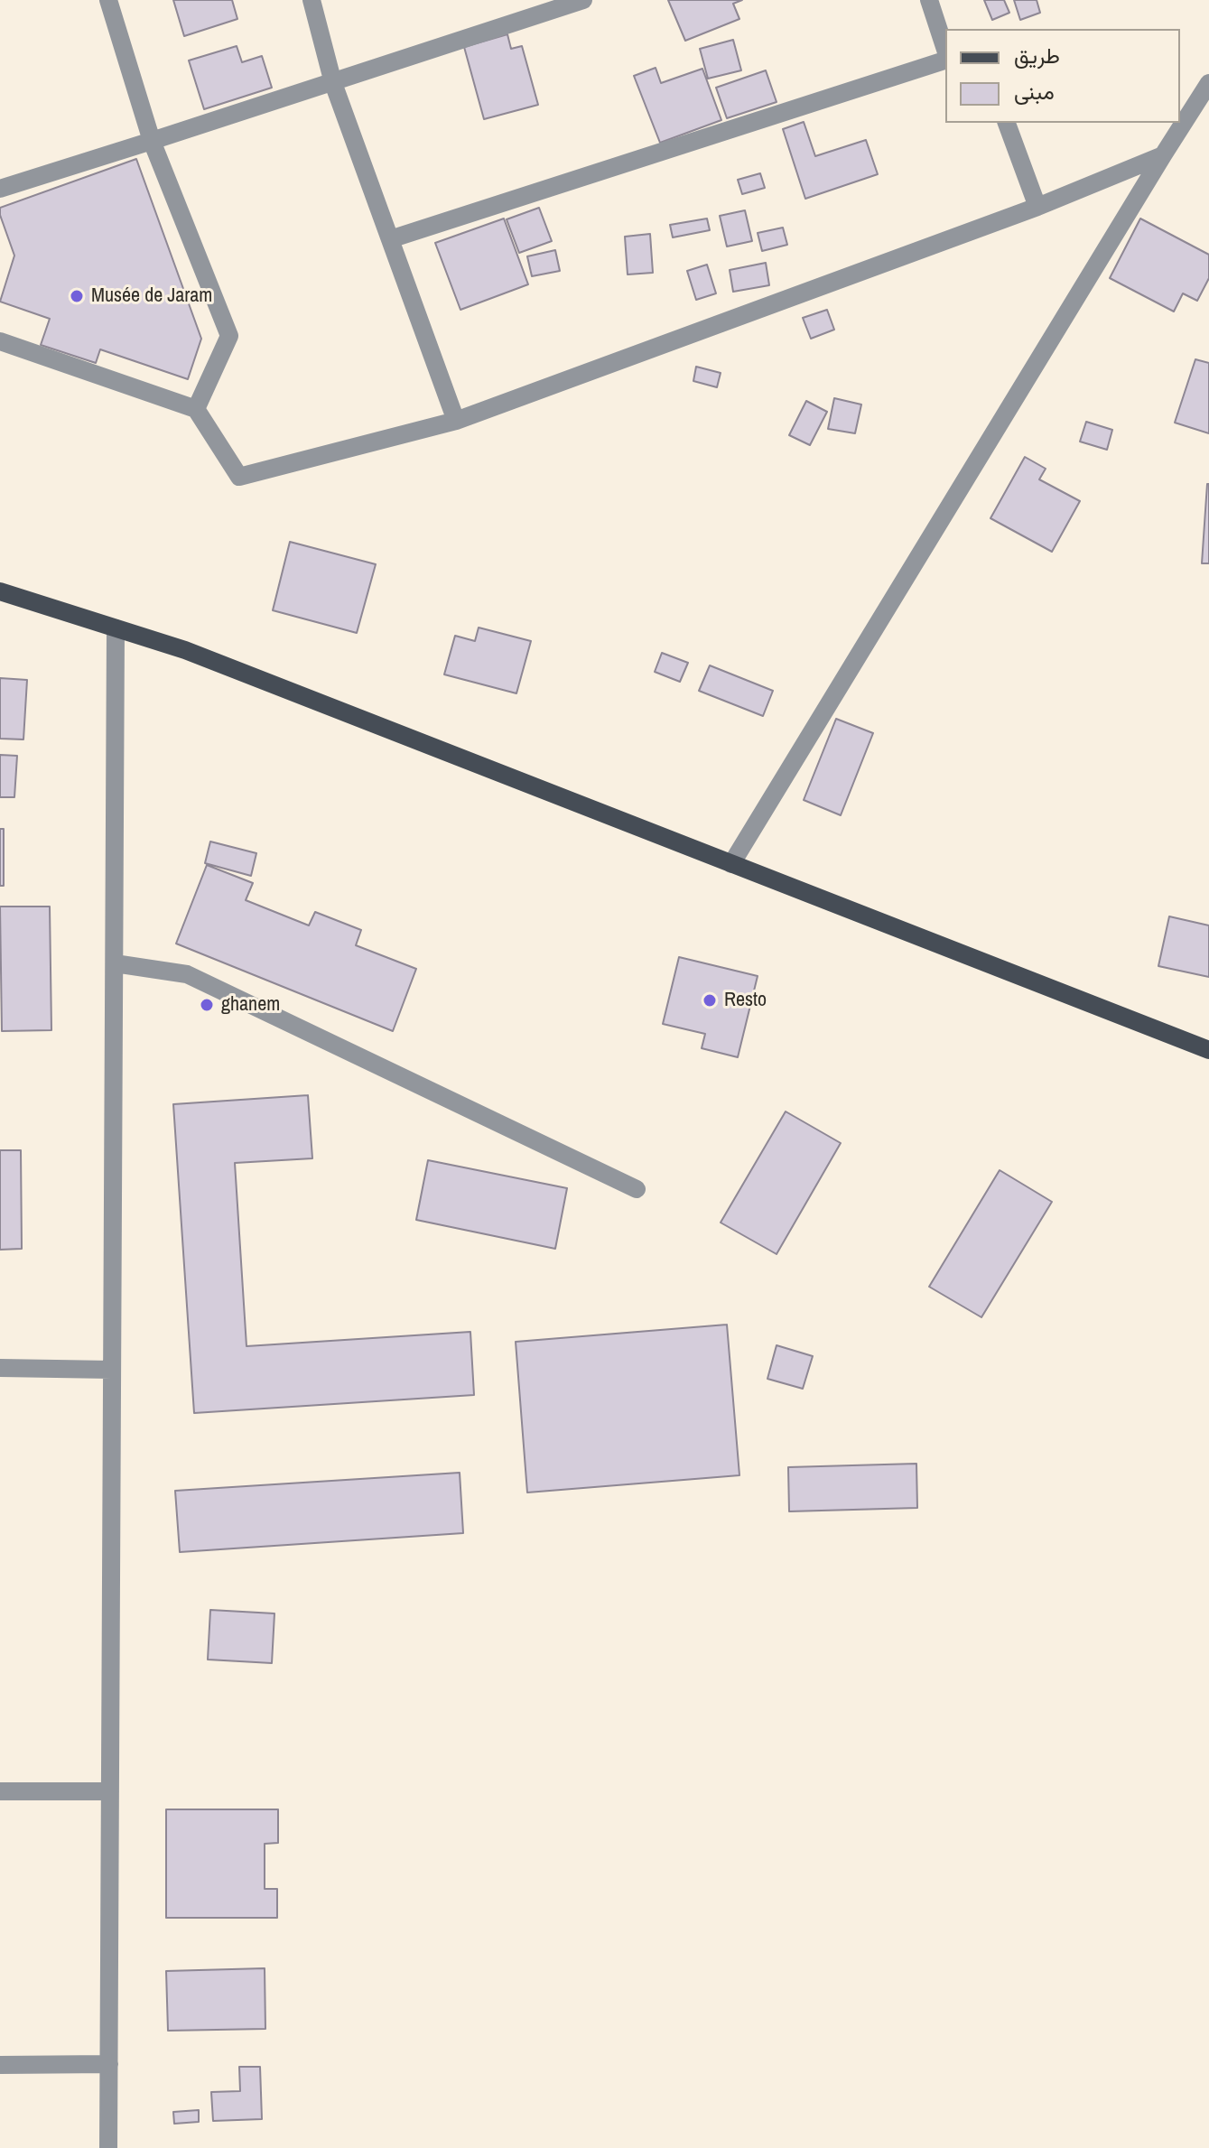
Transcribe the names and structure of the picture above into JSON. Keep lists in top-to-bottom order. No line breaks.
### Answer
{"places":["Musée de Jaram","Resto","ghanem"],"legend":["طريق","مبنى"]}
